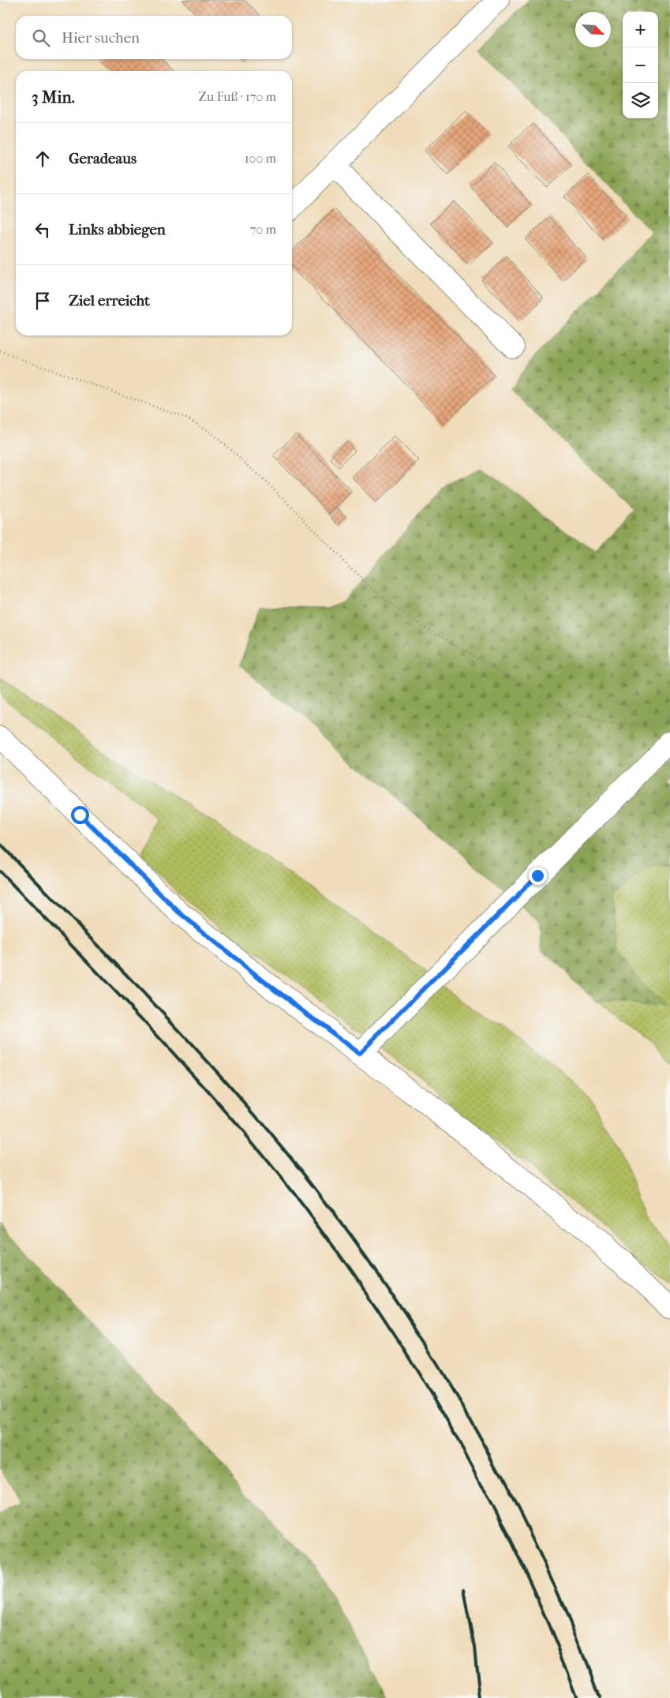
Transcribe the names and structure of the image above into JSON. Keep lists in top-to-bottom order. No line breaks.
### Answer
{"north":"bottom right","page":{"map_buttons":["+","−"],"search":"Hier suchen","heading":["3 Min.","Zu Fuß · 170 m"],"list":[["Geradeaus","100 m"],["Links abbiegen","70 m"],"Ziel erreicht"]}}
